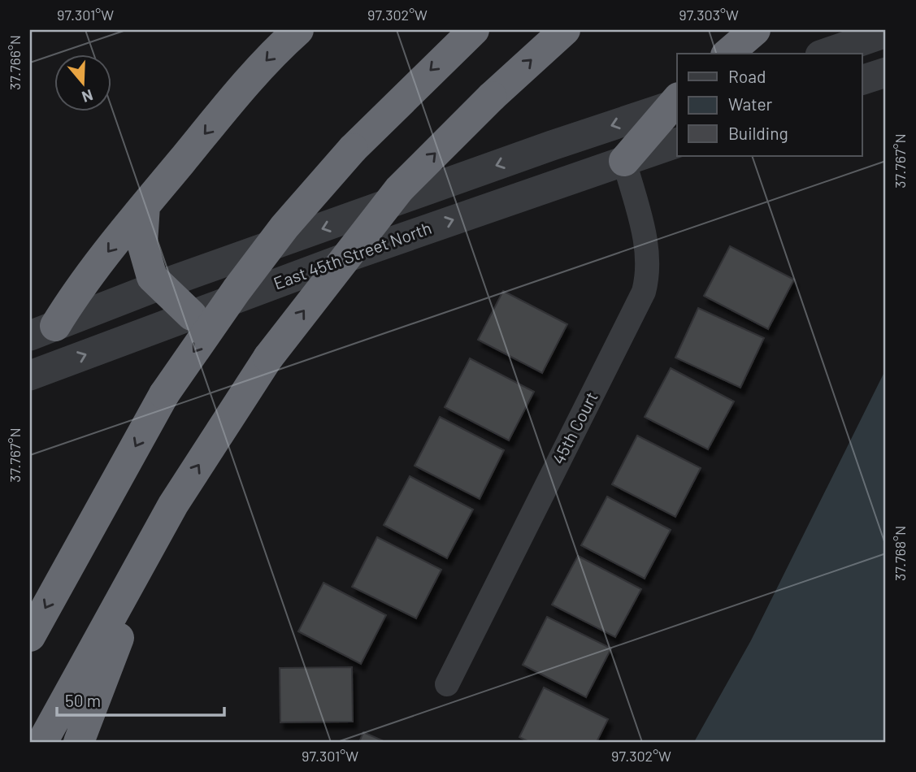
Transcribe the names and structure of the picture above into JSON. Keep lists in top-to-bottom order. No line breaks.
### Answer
{"streets":{"street":["East 45th Street North","45th Court"]},"crossings":[["East 45th Street North","45th Court"]],"legend":["Road","Water","Building"],"scale_bar":"50 m","north":"bottom","coordinates":["97.301°W","97.302°W","97.303°W","37.766°N","37.767°N","37.768°N"]}
